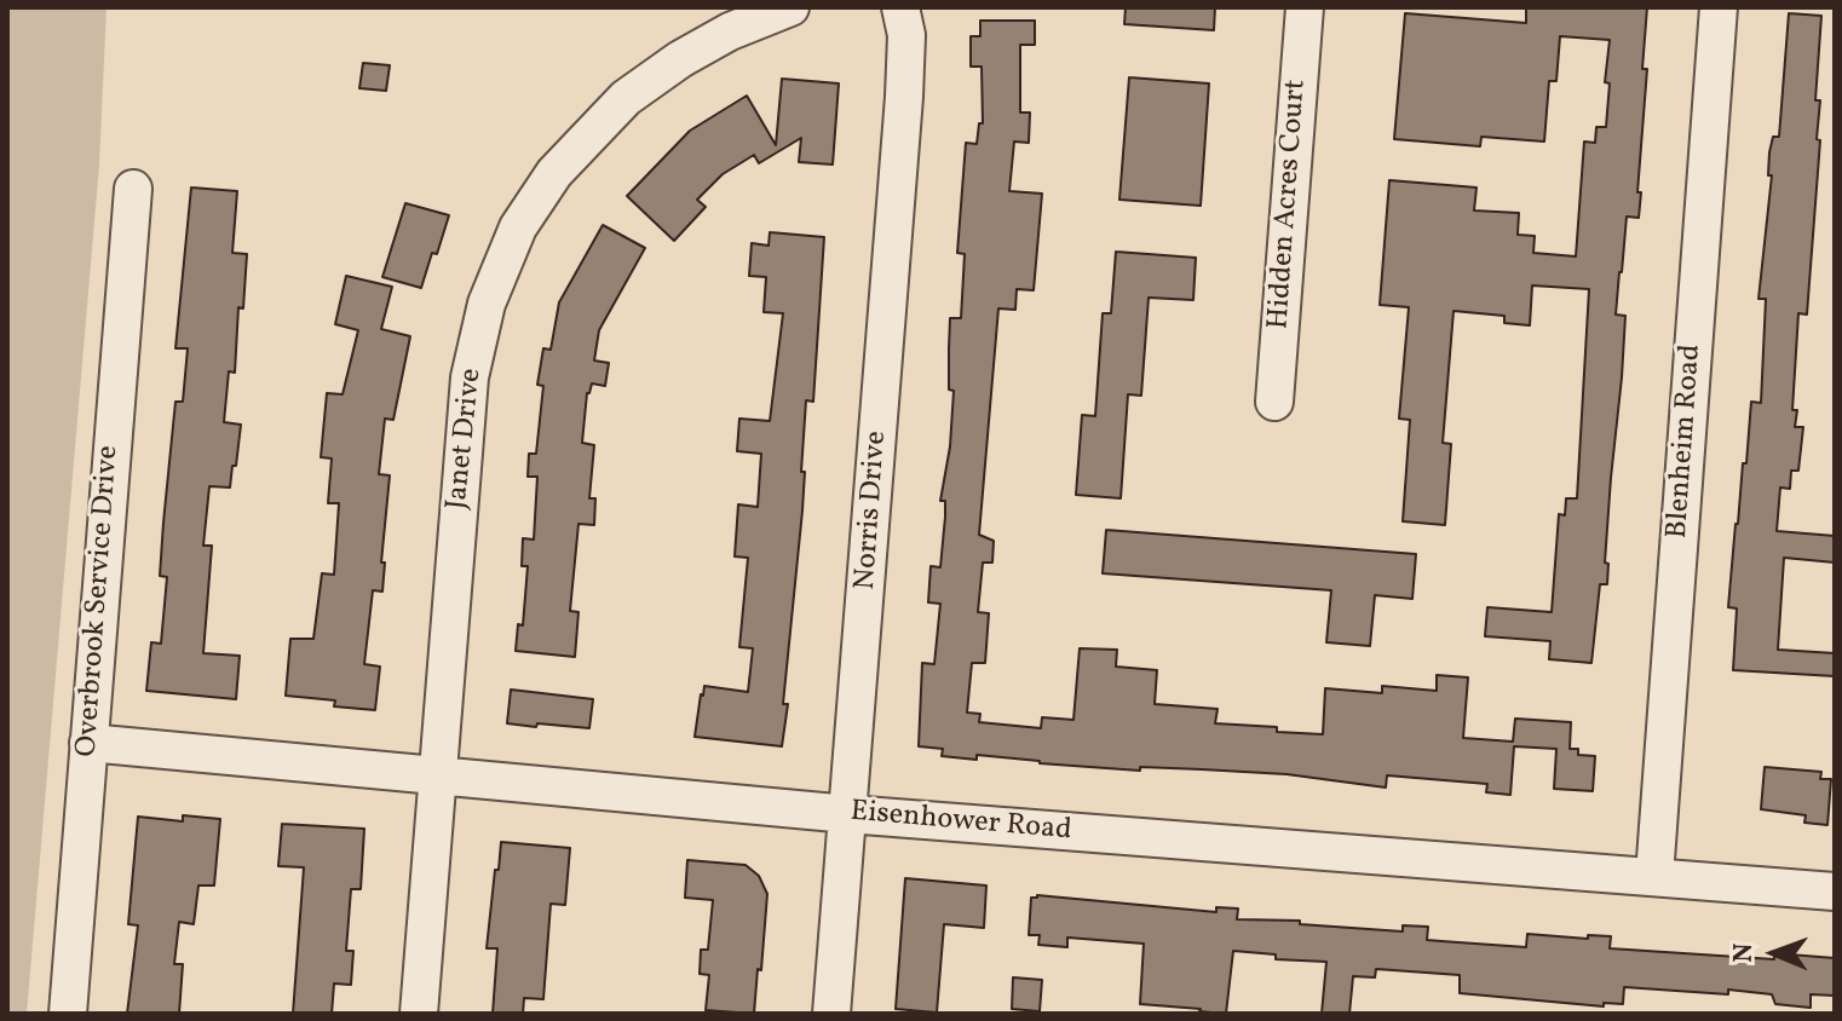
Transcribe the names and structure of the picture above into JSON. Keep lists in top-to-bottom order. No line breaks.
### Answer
{"streets":{"street":["Hidden Acres Court","Janet Drive","Blenheim Road","Norris Drive","Overbrook Service Drive","Eisenhower Road"]},"crossings":[["Janet Drive","Eisenhower Road"],["Blenheim Road","Eisenhower Road"],["Norris Drive","Eisenhower Road"],["Overbrook Service Drive","Eisenhower Road"]],"north":"left"}
